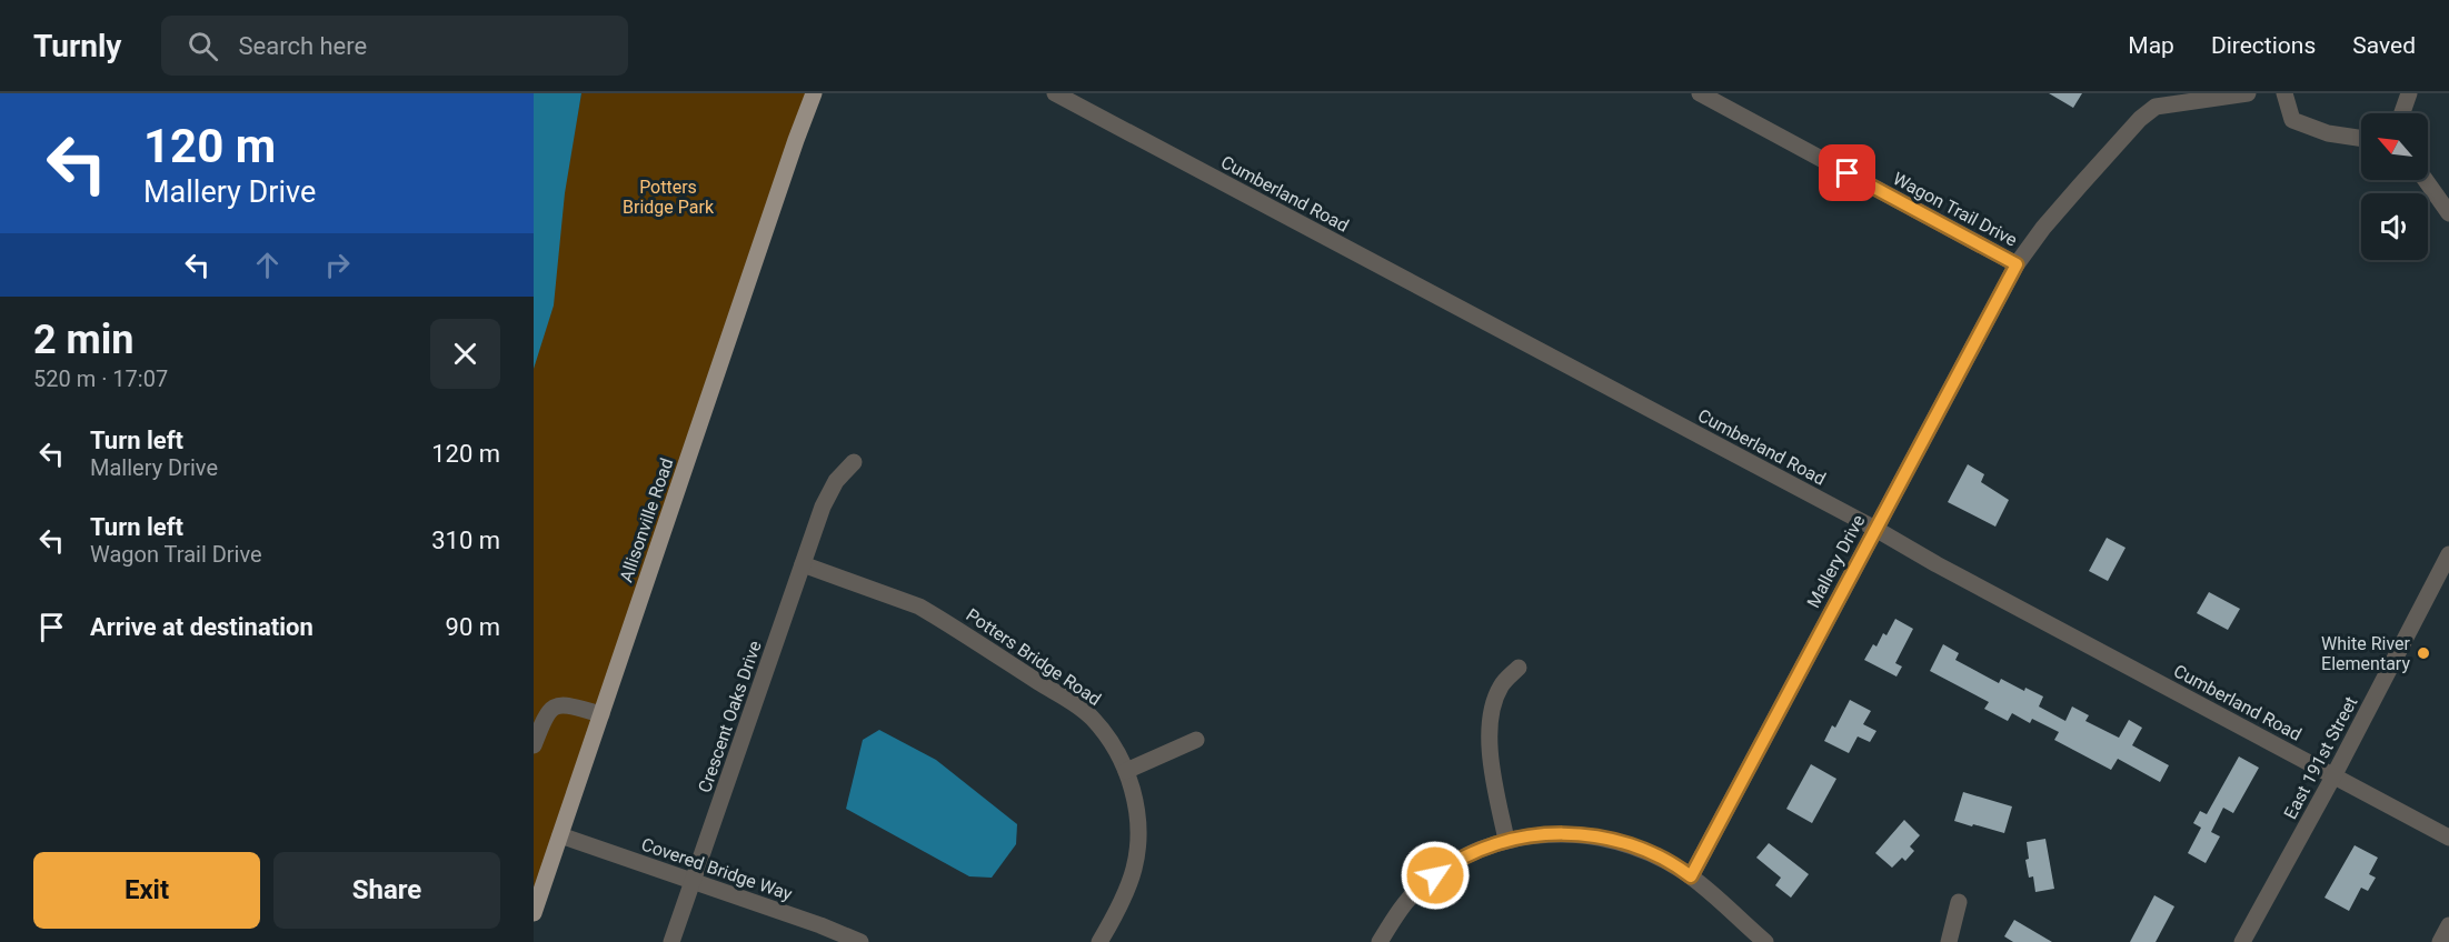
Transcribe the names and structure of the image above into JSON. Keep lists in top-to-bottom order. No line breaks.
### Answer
{"streets":{"main road":["Allisonville Road"],"street":["Cumberland Road","Wagon Trail Drive","Mallery Drive","Potters Bridge Road","Crescent Oaks Drive","East 191st Street","Covered Bridge Way"]},"crossings":[["Cumberland Road","Mallery Drive"],["Cumberland Road","East 191st Street"],["Wagon Trail Drive","Mallery Drive"],["Allisonville Road","Covered Bridge Way"],["Potters Bridge Road","Crescent Oaks Drive"],["Crescent Oaks Drive","Covered Bridge Way"]],"parks":["Potters Bridge Park"],"places":["White River Elementary"],"north":"top left","page":{"header":"Turnly","search":"Search here","nav":["Map","Directions","Saved"],"turn":["120 m","Mallery Drive"],"heading":["2 min","520 m · 17:07"],"list":[{"name":"Turn left","note":"Mallery Drive","value":"120 m"},{"name":"Turn left","note":"Wagon Trail Drive","value":"310 m"},{"name":"Arrive at destination","value":"90 m"}],"buttons":["Exit","Share"]}}
